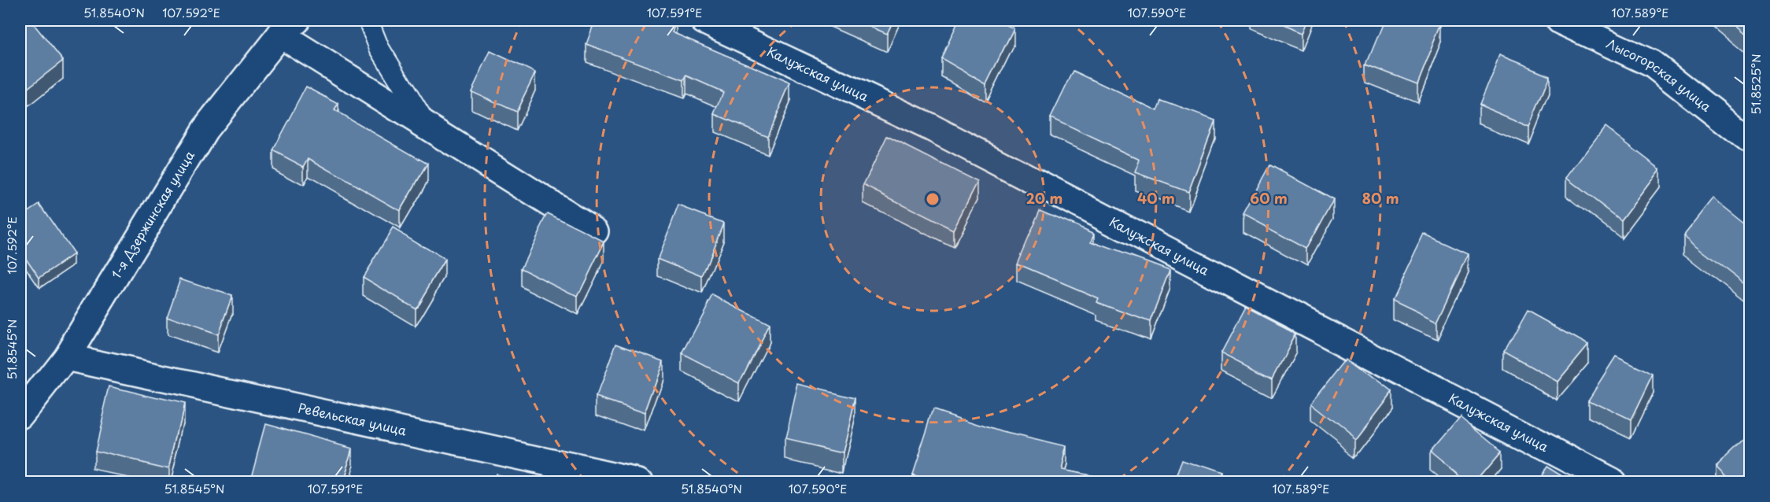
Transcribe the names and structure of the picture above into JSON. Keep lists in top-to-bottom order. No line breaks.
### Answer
{"streets":{"street":["Калужская улица","Лысогорская улица","1-я Дзержинская улица","Ревельская улица"]},"crossings":[["1-я Дзержинская улица","Ревельская улица"]],"coordinates":["51.8540°N","107.592°E","107.591°E","107.590°E","107.589°E","51.8525°N","51.8545°N"],"rings":["20 m","40 m","60 m","80 m"]}
